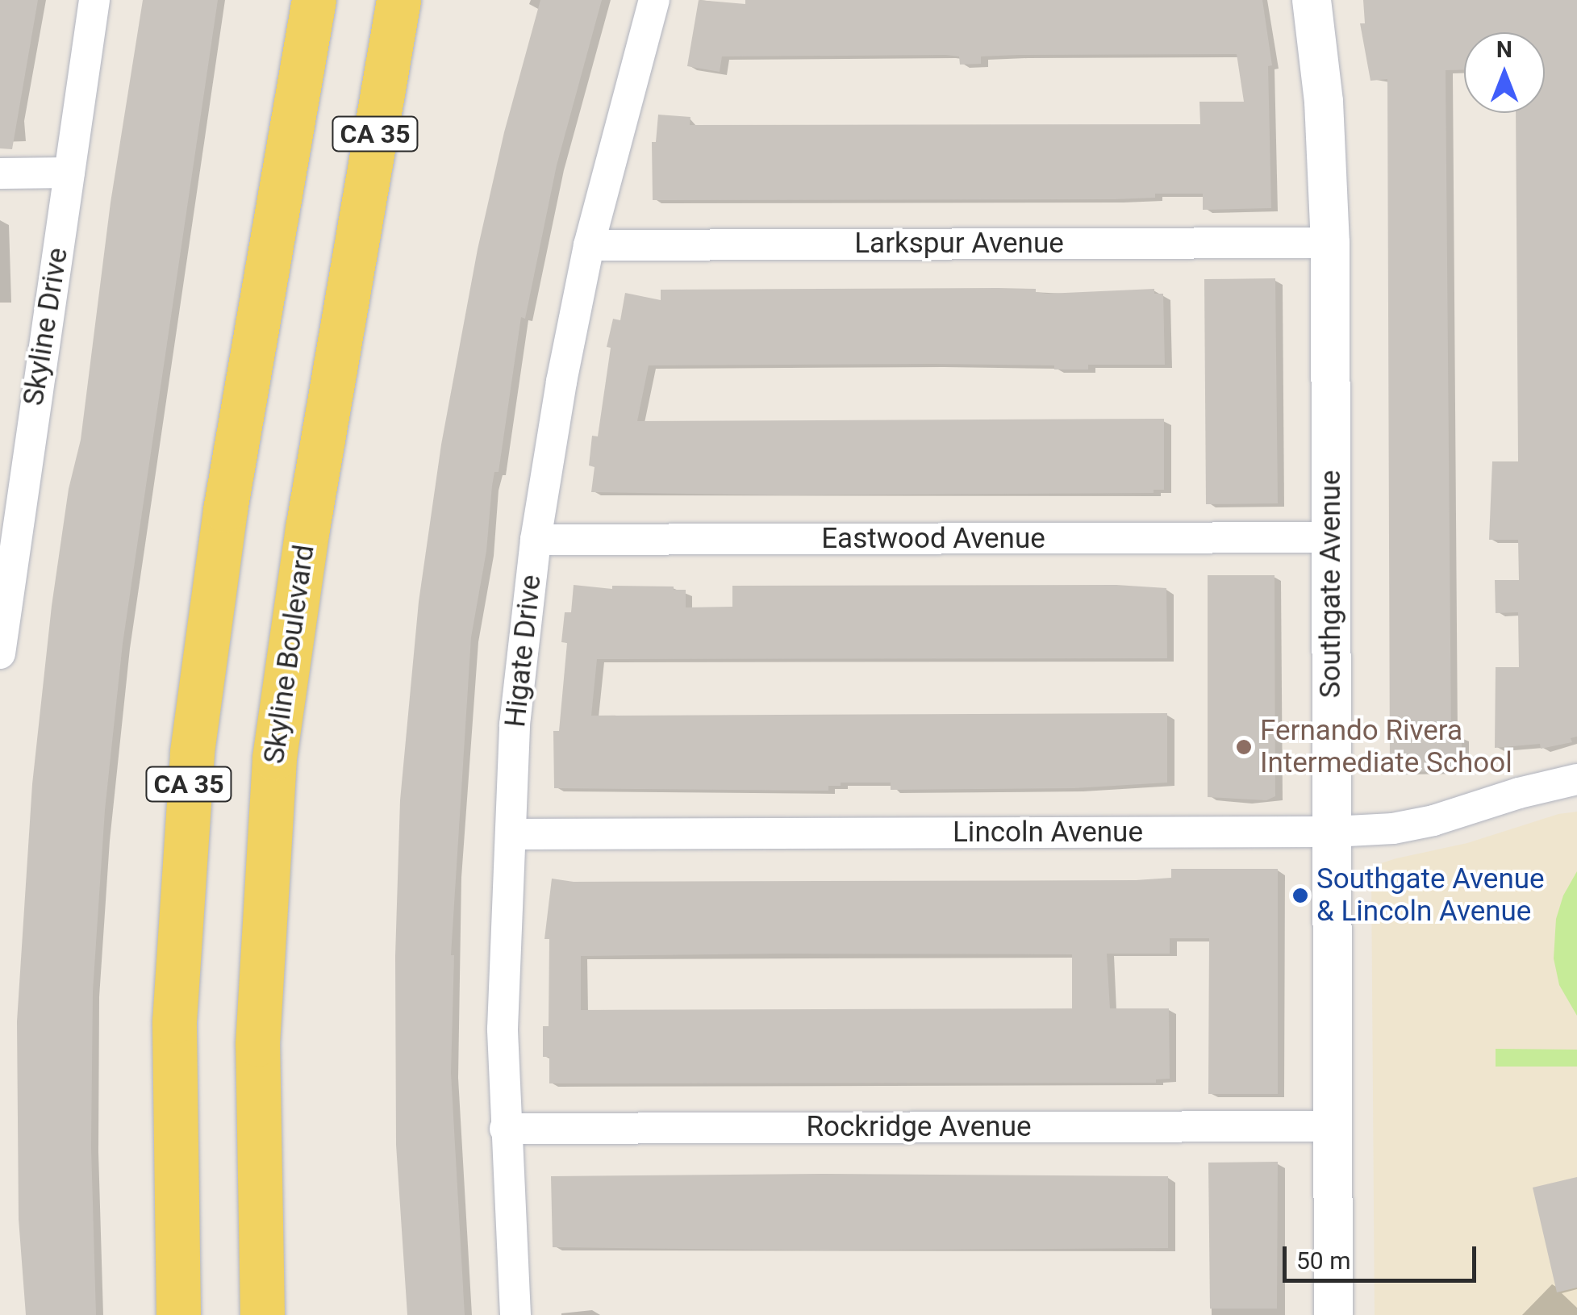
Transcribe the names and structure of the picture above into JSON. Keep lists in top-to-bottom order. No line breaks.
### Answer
{"streets":{"main road":["CA 35","Skyline Boulevard"],"street":["Larkspur Avenue","Skyline Drive","Eastwood Avenue","Southgate Avenue","Higate Drive","Lincoln Avenue","Rockridge Avenue"]},"crossings":[["Larkspur Avenue","Southgate Avenue"],["Larkspur Avenue","Higate Drive"],["Eastwood Avenue","Southgate Avenue"],["Eastwood Avenue","Higate Drive"],["Southgate Avenue","Lincoln Avenue"],["Southgate Avenue","Rockridge Avenue"],["Higate Drive","Lincoln Avenue"],["Higate Drive","Rockridge Avenue"]],"places":["Fernando Rivera Intermediate School","Southgate Avenue & Lincoln Avenue"],"scale_bar":"50 m","north":"top"}
